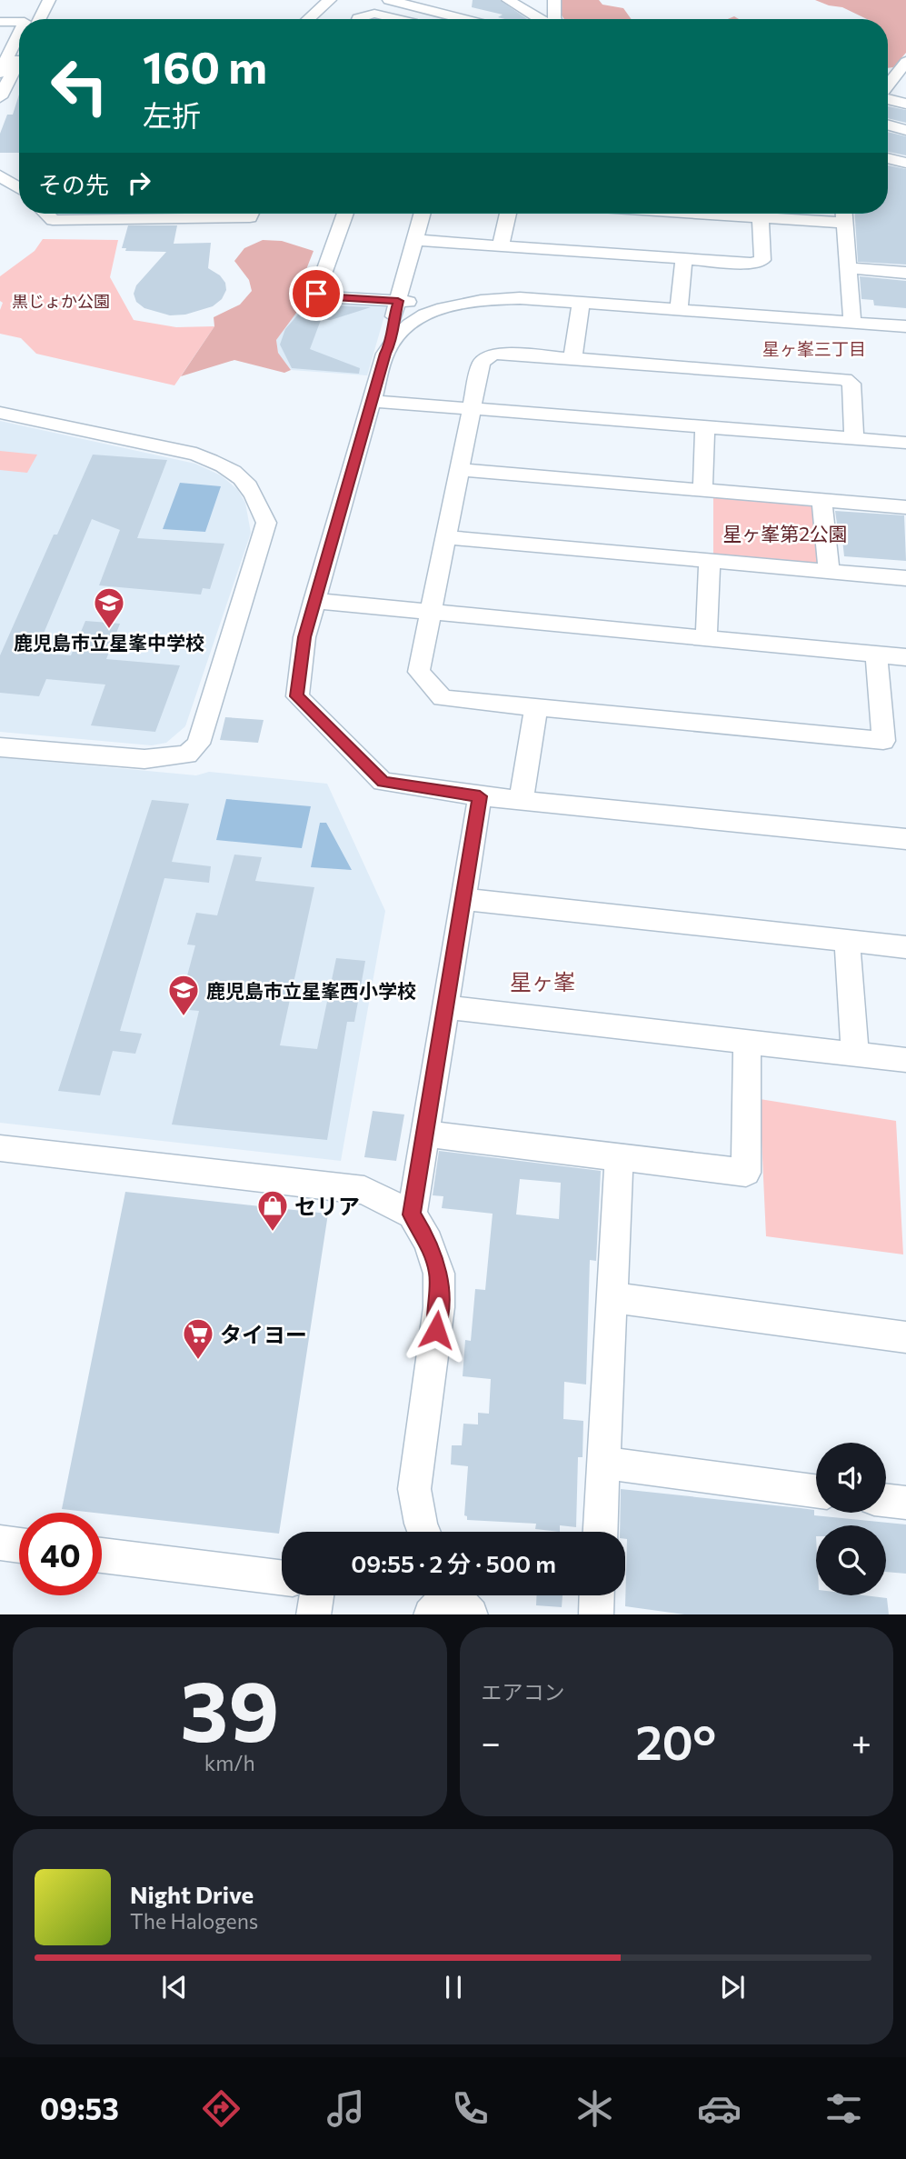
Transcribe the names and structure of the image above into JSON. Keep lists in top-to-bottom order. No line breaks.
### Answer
{"districts":["星ヶ峯三丁目","星ヶ峯"],"parks":["黒じょか公園","星ヶ峯第2公園"],"places":{"school or university":["鹿児島市立星峯中学校","鹿児島市立星峯西小学校"],"shop":["セリア"],"supermarket":["タイヨー"]},"page":{"turn":["160 m","左折"],"then":"その先","limit":"40","trip":"09:55 · 2 分 · 500 m","tile":[["39","km/h"],"エアコン"],"heat":["−","20°","+"],"song":["Night Drive","The Halogens"],"tabs":"09:53"}}
